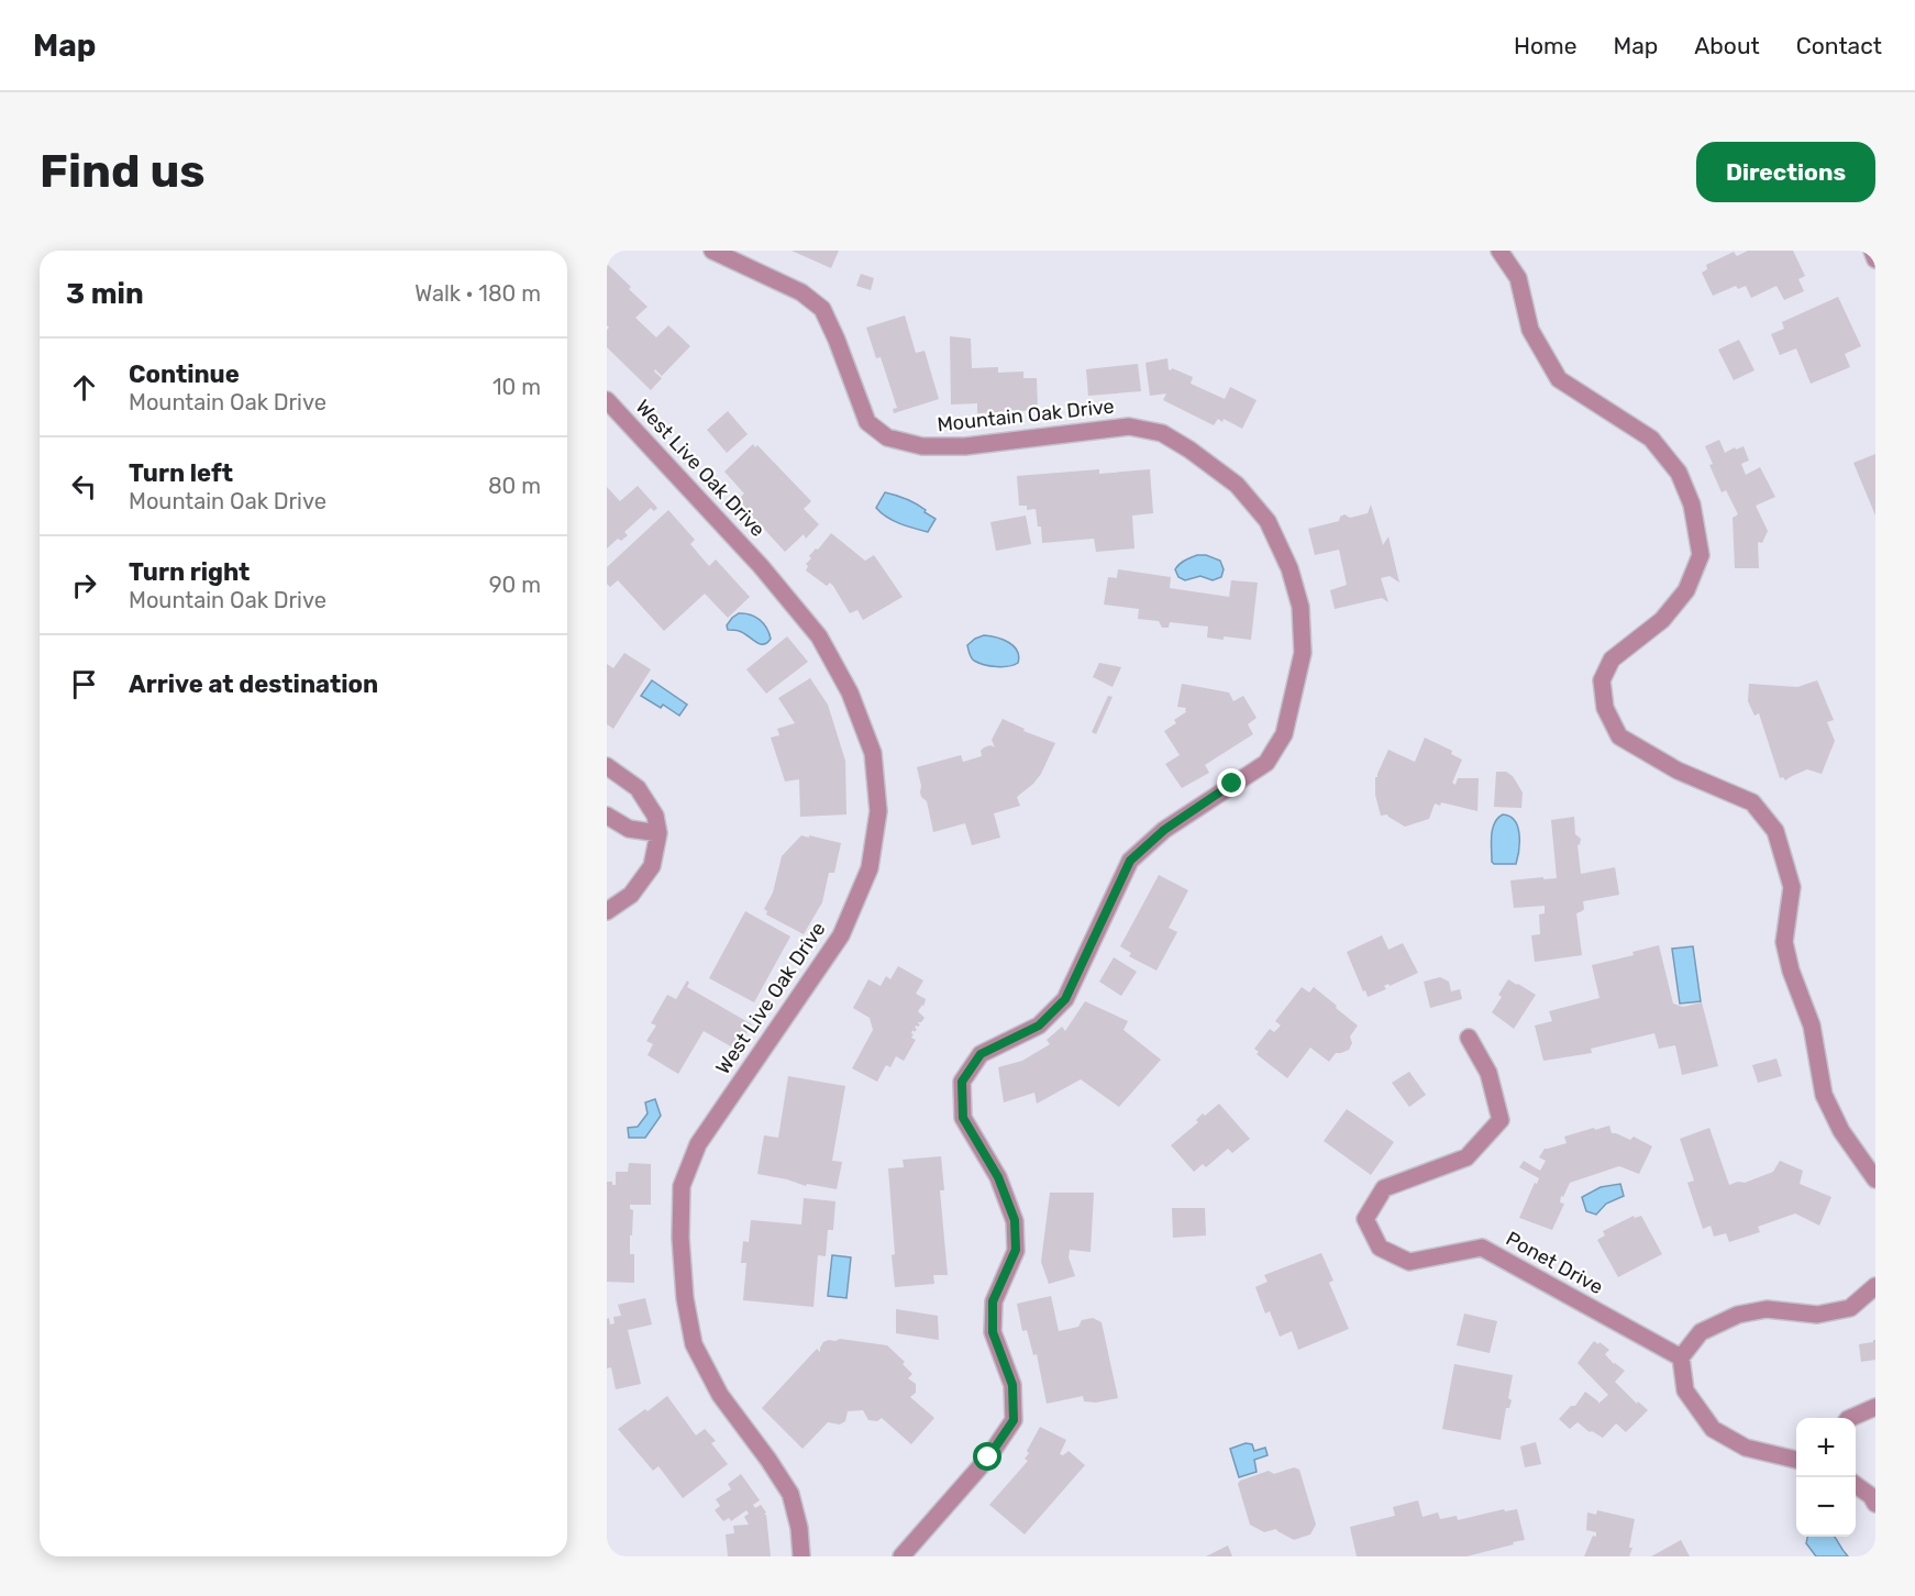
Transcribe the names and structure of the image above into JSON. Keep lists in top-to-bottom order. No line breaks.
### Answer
{"streets":{"street":["Mountain Oak Drive","West Live Oak Drive","Ponet Drive"]},"page":{"header":"Map","nav":["Home","Map","About","Contact"],"buttons":"Directions","title":"Find us","heading":["3 min","Walk · 180 m"],"list":[["Continue","Mountain Oak Drive","10 m"],["Turn left","Mountain Oak Drive","80 m"],["Turn right","Mountain Oak Drive","90 m"],"Arrive at destination"],"map_buttons":["+","−"]}}
